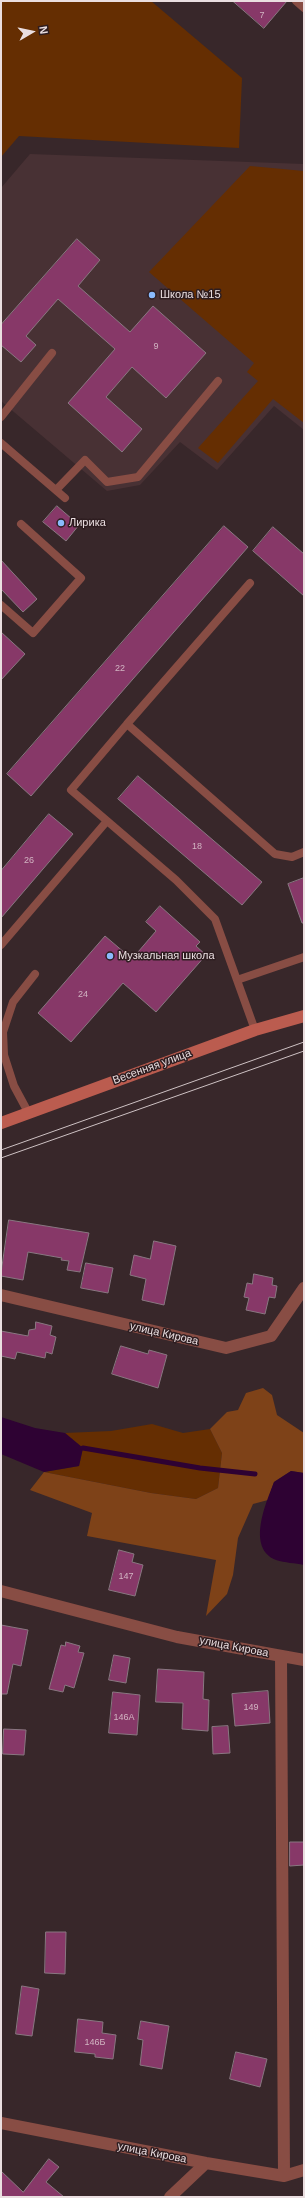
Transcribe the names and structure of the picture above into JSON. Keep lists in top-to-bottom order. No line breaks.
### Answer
{"streets":{"main road":["Весенняя улица"],"street":["улица Кирова"]},"places":["Школа №15","Лирика","Музкальная школа"],"house_numbers":["7","9","22","18","26","24","147","149","146А","146Б"],"north":"right"}
